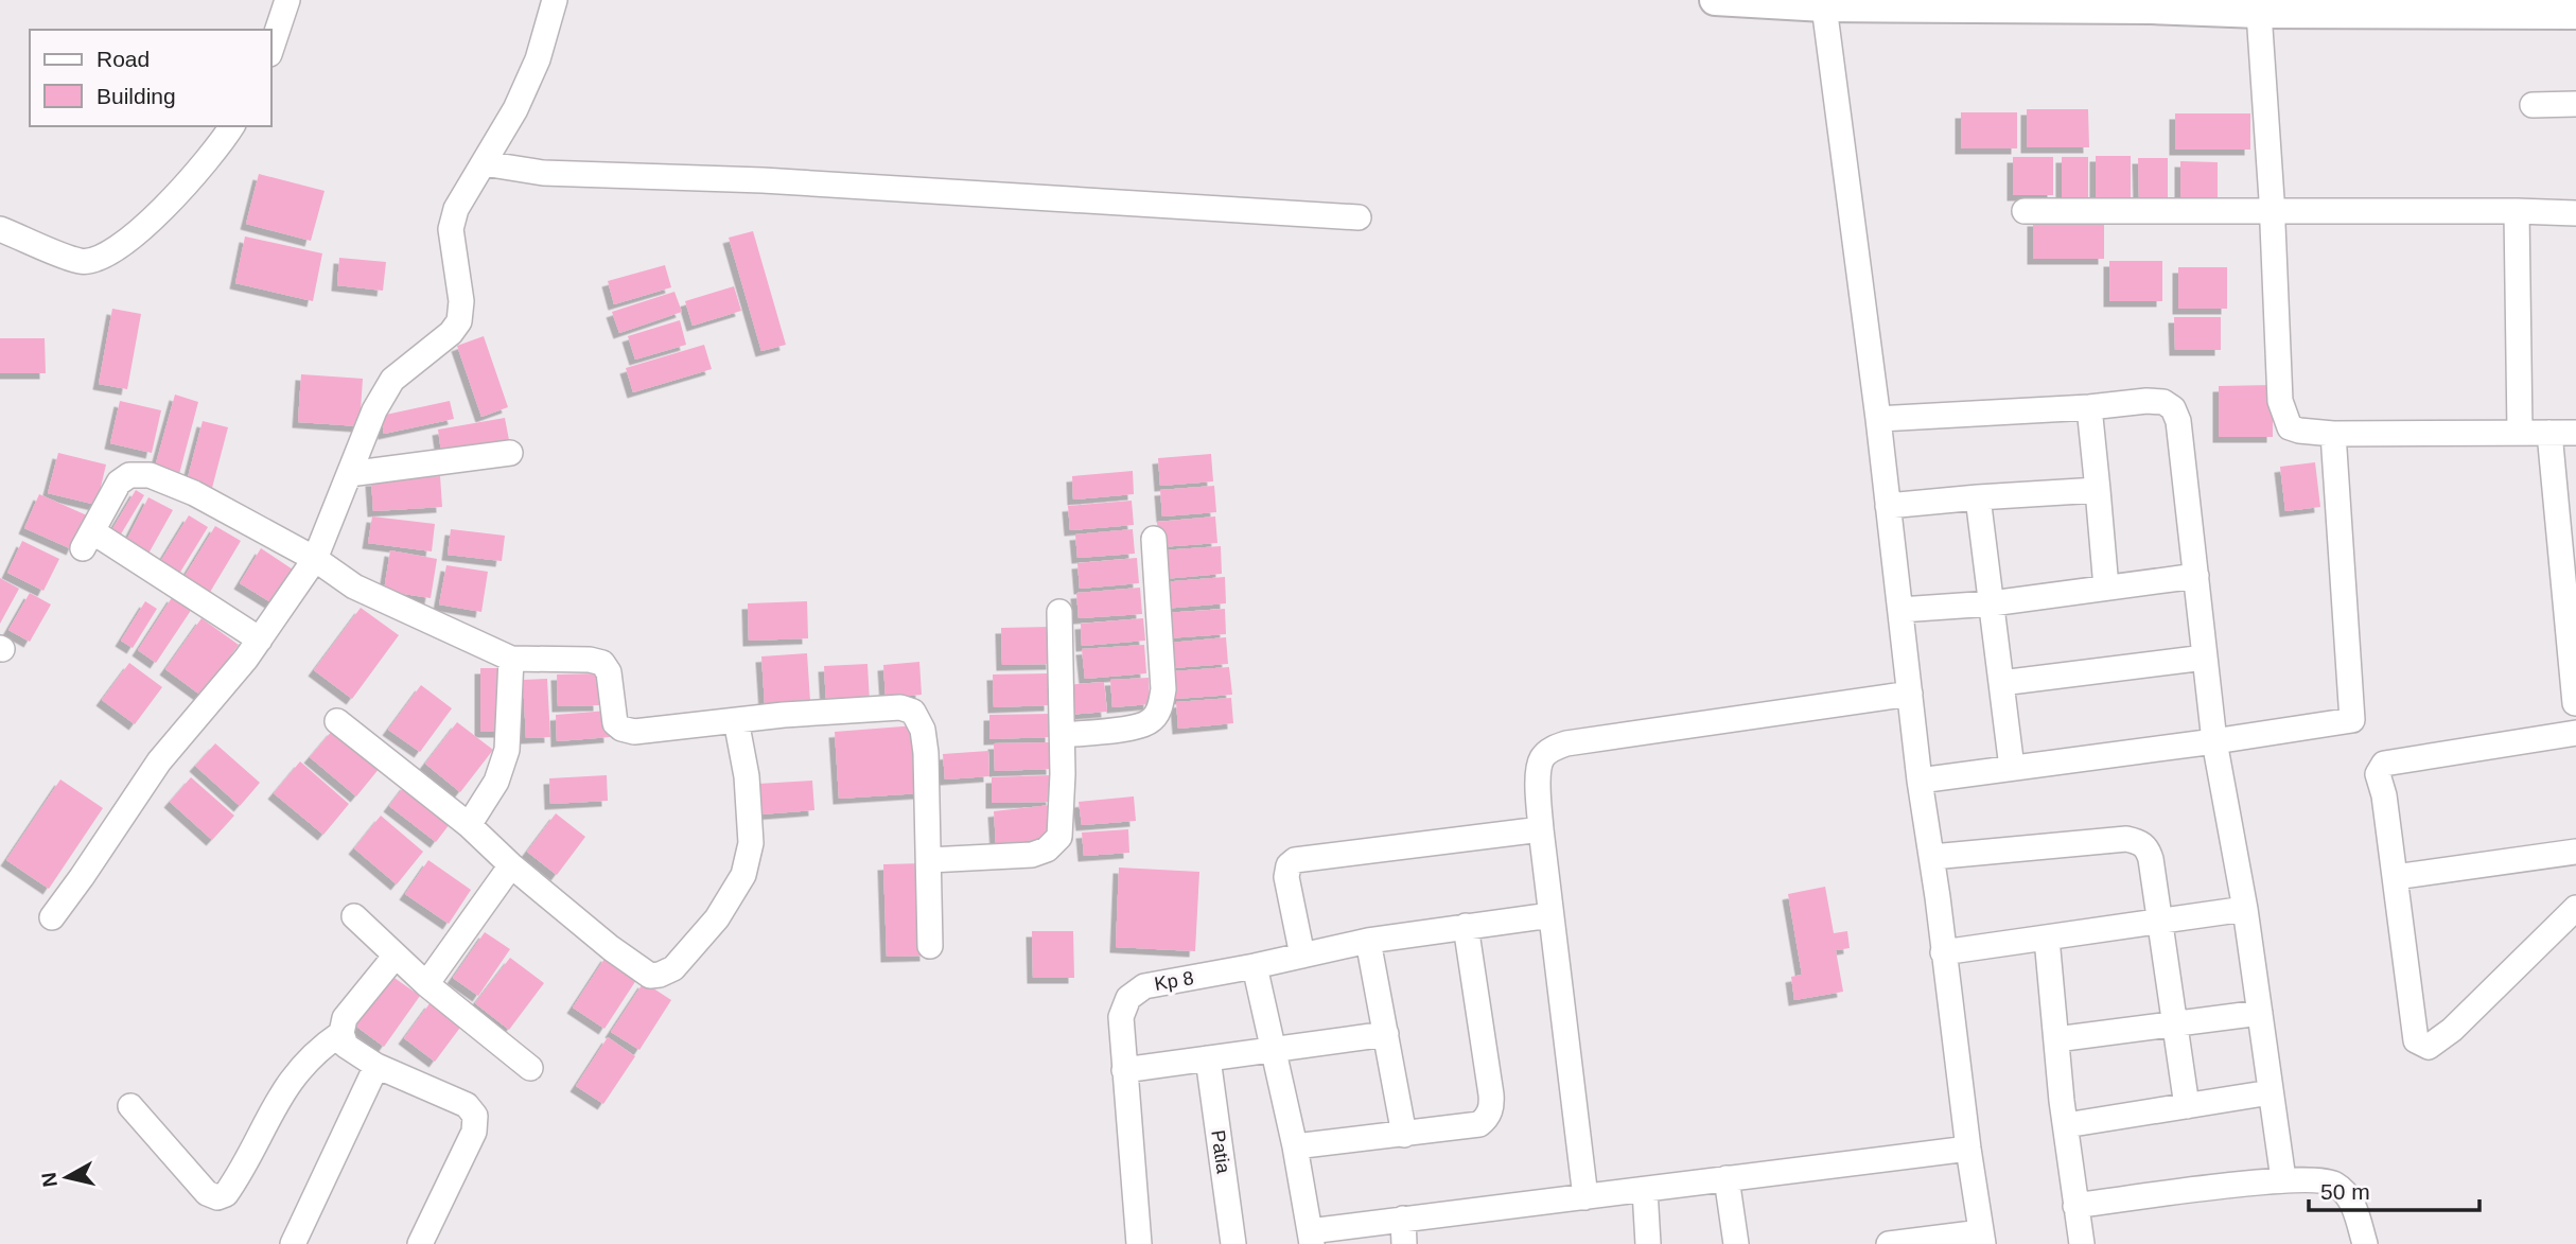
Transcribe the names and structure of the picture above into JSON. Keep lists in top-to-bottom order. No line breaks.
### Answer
{"streets":{"street":["Kp 8","Patia"]},"legend":["Road","Building"],"scale_bar":"50 m","north":"left"}
